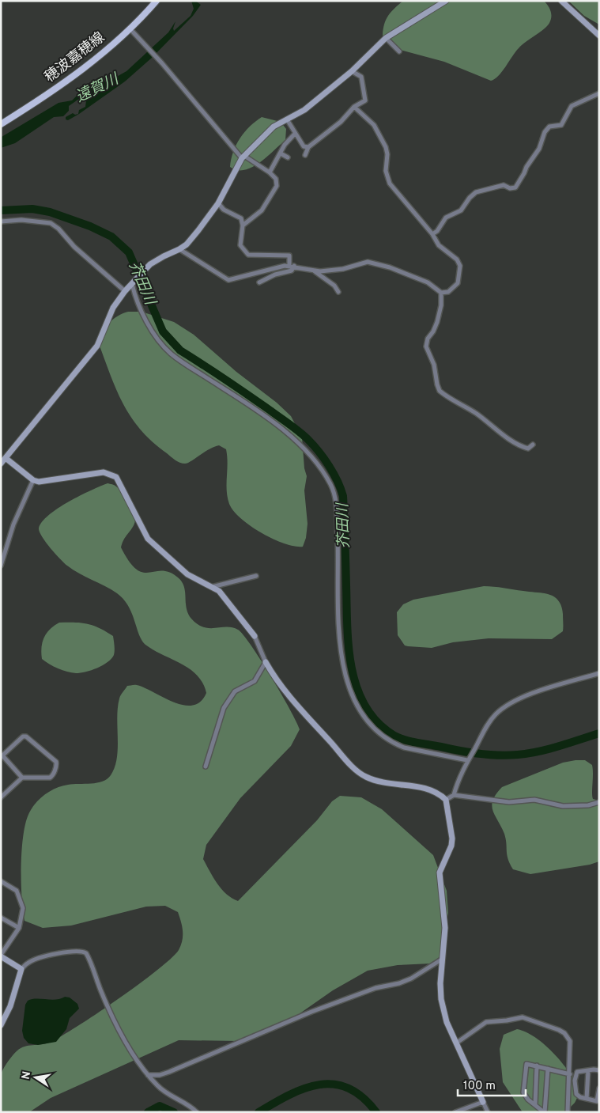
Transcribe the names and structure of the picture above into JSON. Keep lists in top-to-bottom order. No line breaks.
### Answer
{"streets":{"main road":["穂波嘉穂線"]},"water":["遠賀川","芥田川"],"scale_bar":"100 m","north":"left"}
